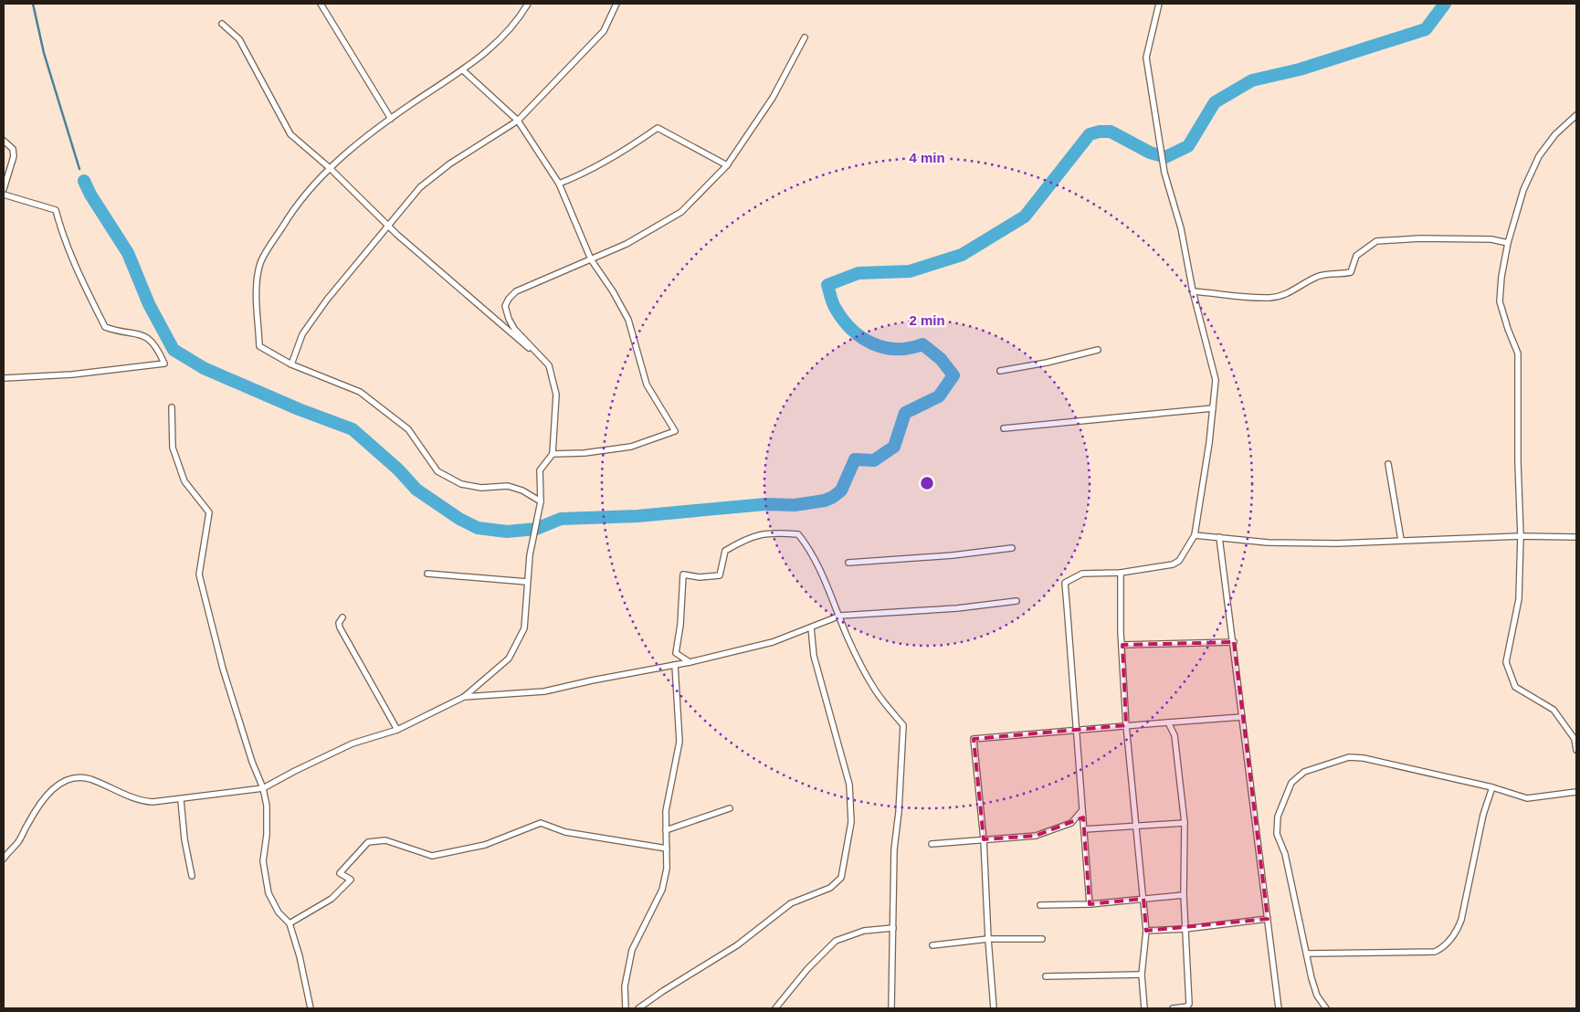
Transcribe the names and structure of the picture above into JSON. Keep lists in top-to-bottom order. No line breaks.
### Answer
{"rings":["4 min","2 min"]}
